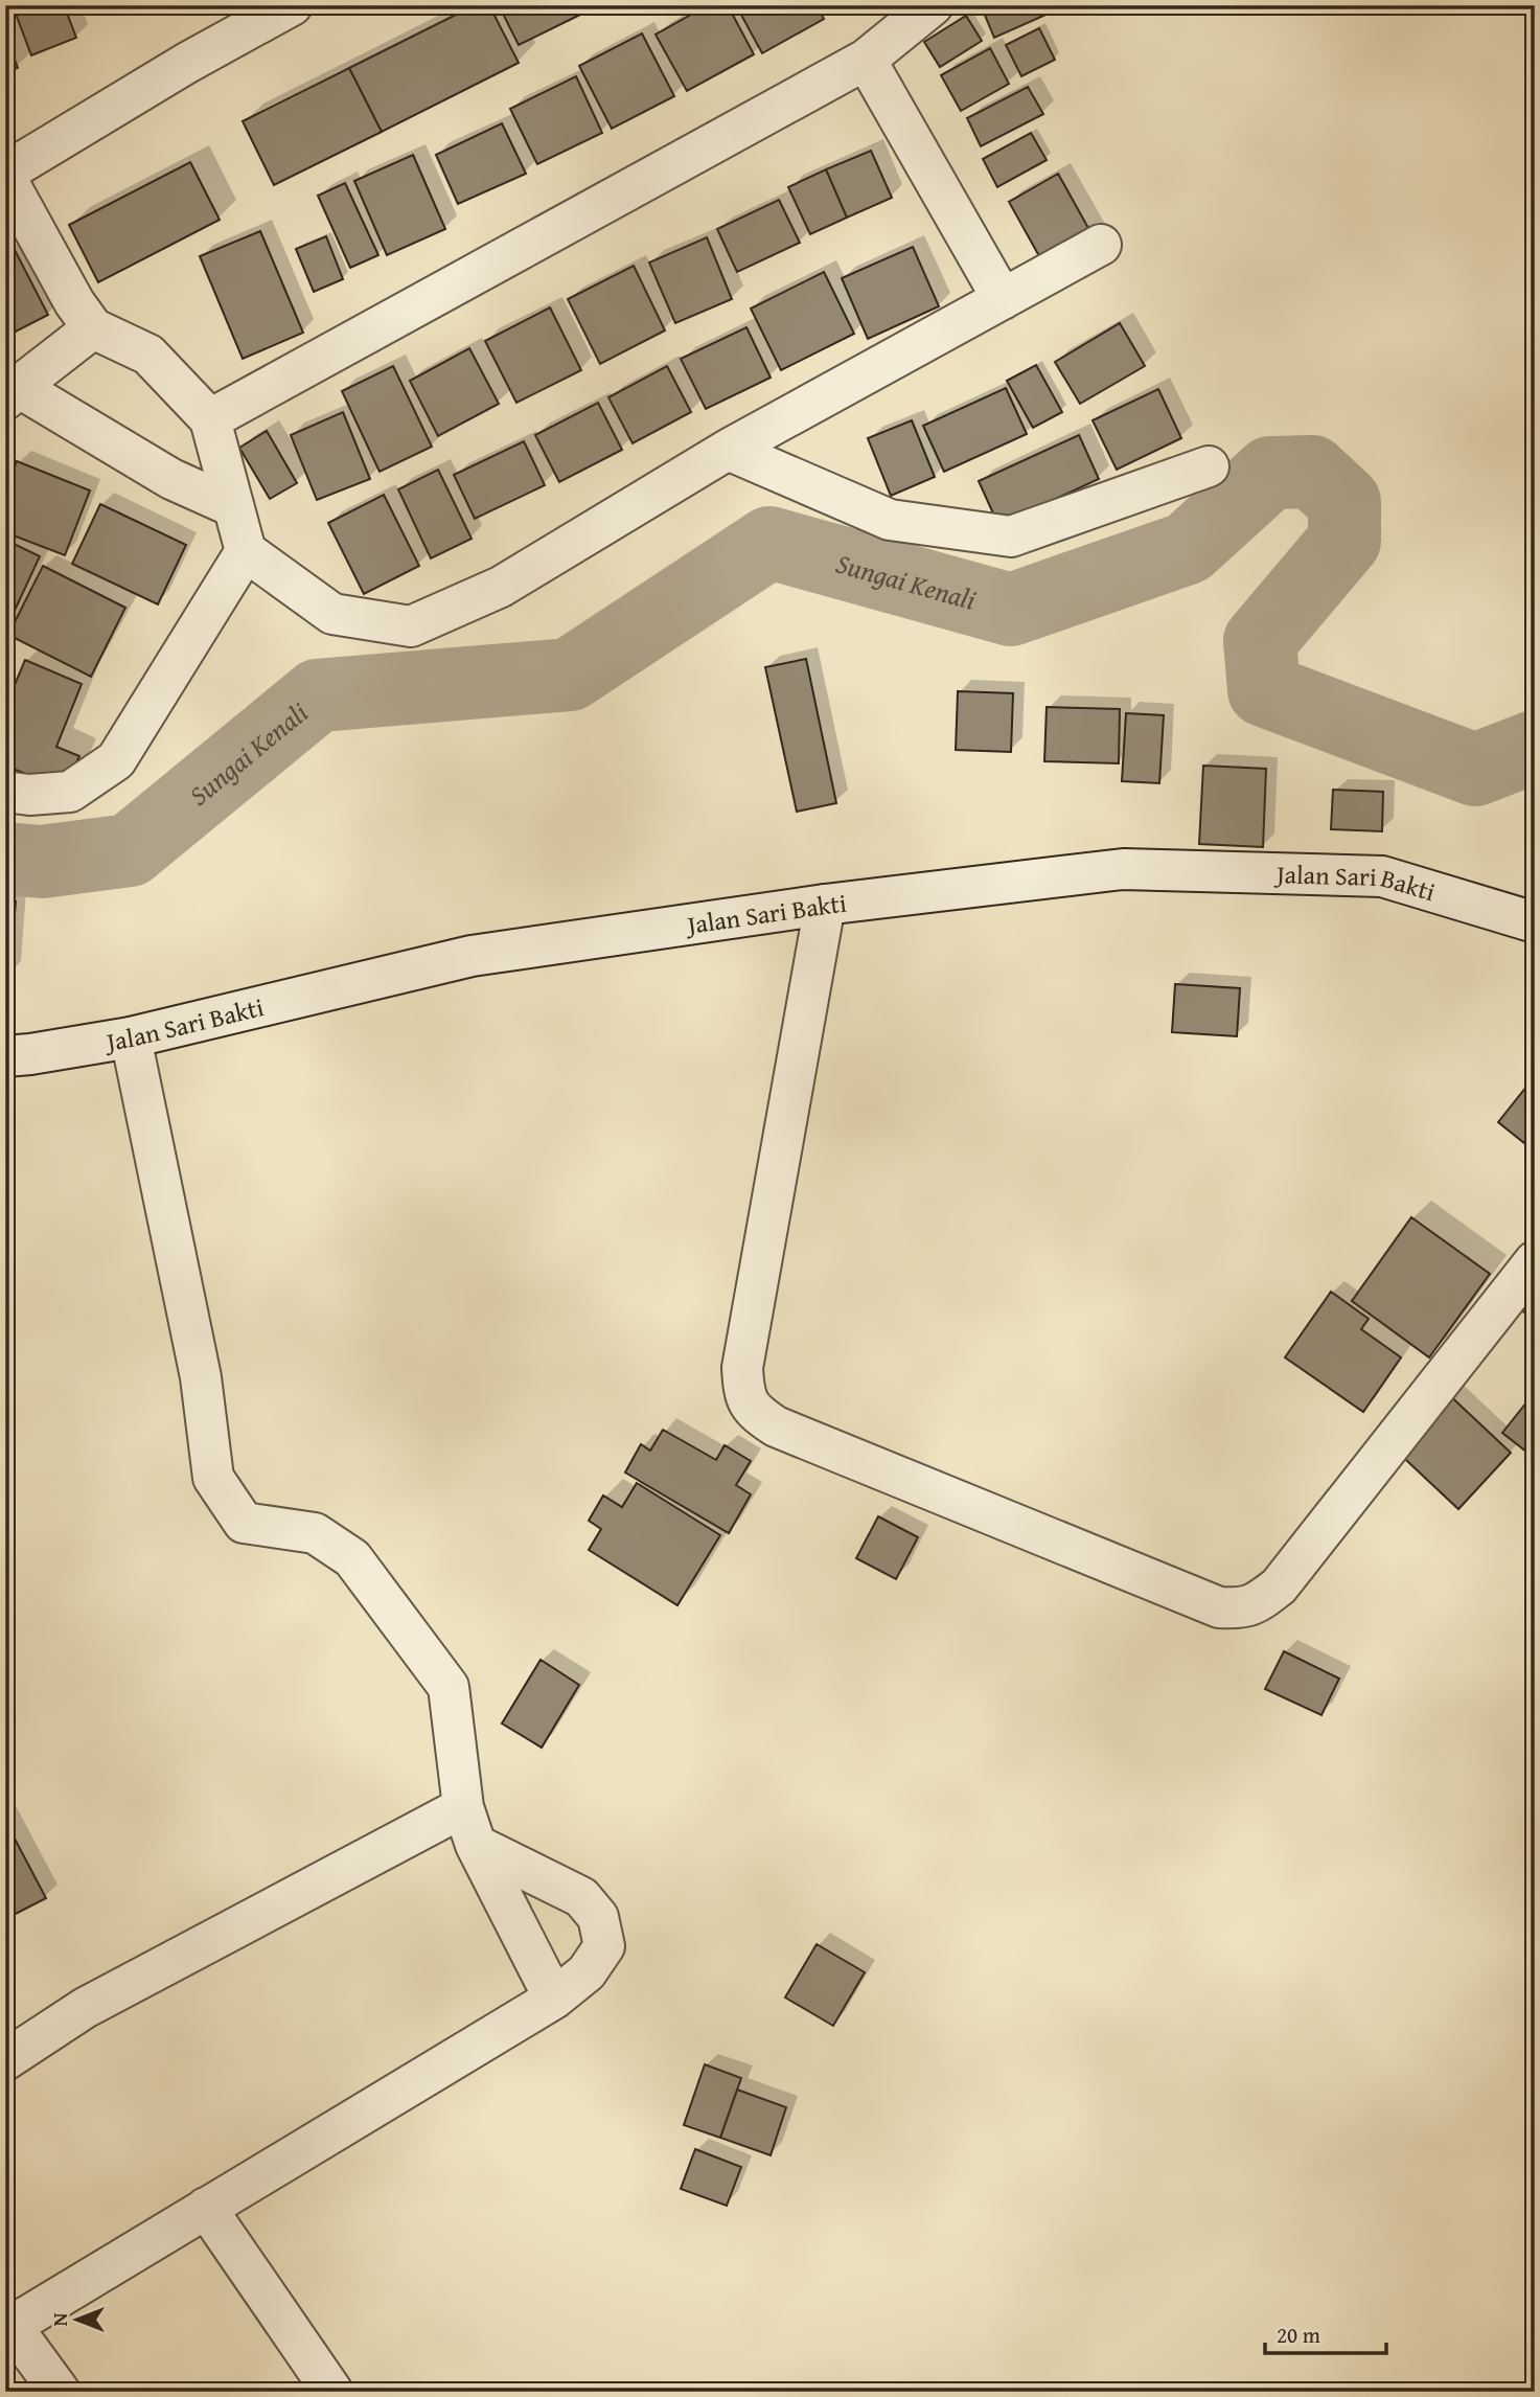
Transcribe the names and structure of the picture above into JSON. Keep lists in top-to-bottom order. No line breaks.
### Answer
{"streets":{"street":["Jalan Sari Bakti"]},"water":["Sungai Kenali"],"scale_bar":"20 m","north":"left"}
